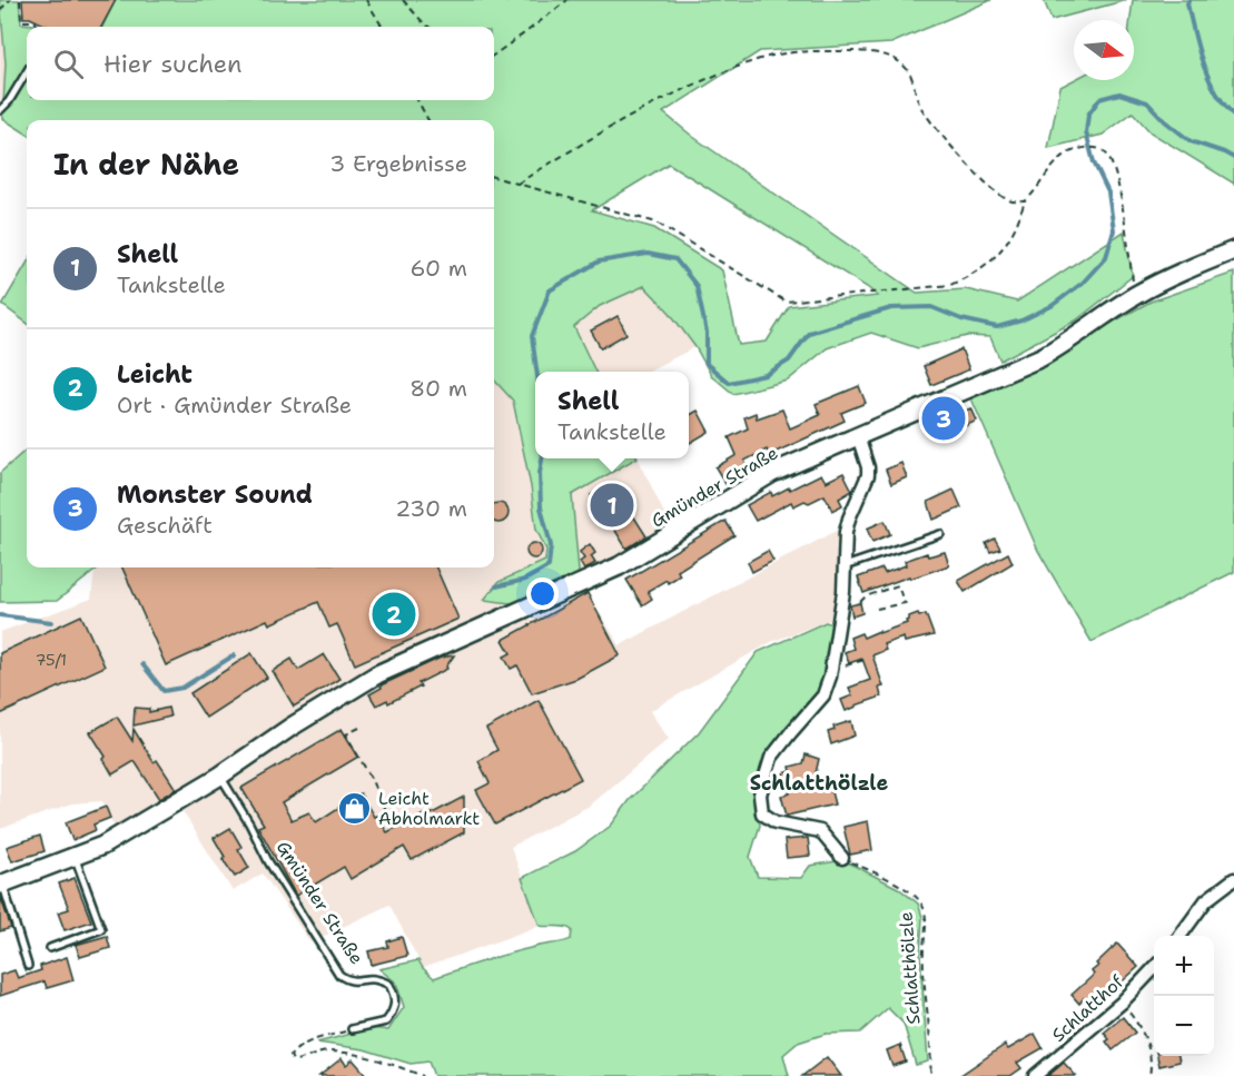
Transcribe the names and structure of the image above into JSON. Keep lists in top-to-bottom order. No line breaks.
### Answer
{"streets":{"street":["Gmünder Straße","Schlatthof"],"path":["Schlatthölzle"]},"districts":["Schlatthölzle"],"places":{"shop":["Leicht Abholmarkt"]},"house_numbers":["75/1"],"north":"right","page":{"search":"Hier suchen","heading":["In der Nähe","3 Ergebnisse"],"list":[{"mark":"1","name":"Shell","note":"Tankstelle","value":"60 m"},{"mark":"2","name":"Leicht","note":"Ort · Gmünder Straße","value":"80 m"},{"mark":"3","name":"Monster Sound","note":"Geschäft","value":"230 m"}],"popup":["Shell","Tankstelle"],"pins":["3","1","2"],"map_buttons":["+","−"]}}
